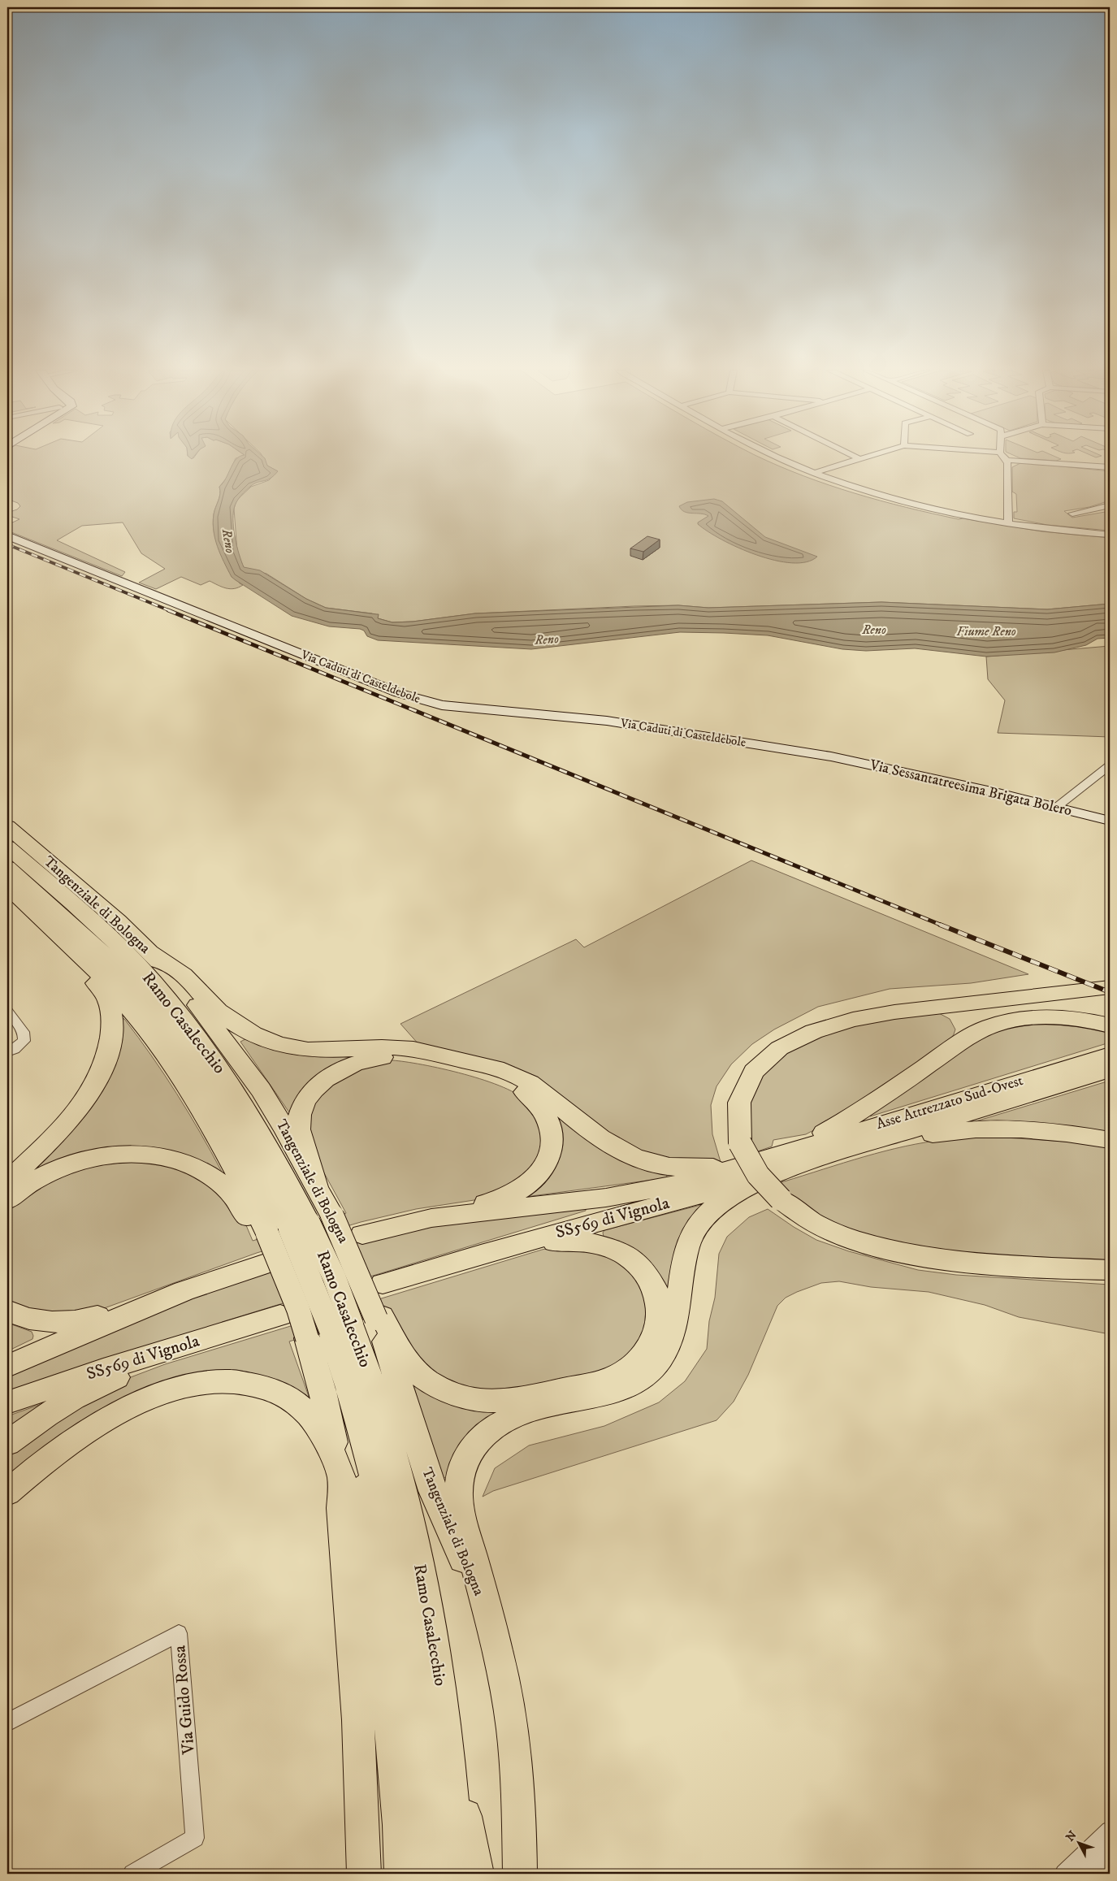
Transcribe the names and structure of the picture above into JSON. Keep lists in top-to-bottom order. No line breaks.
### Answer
{"streets":{"highway":["Tangenziale di Bologna","Ramo Casalecchio","Asse Attrezzato Sud-Ovest","SS569 di Vignola"],"main road":["Via Caduti di Casteldebole","Via Sessantatreesima Brigata Bolero"],"street":["Via Guido Rossa"]},"crossings":[["Via Caduti di Casteldebole","Via Sessantatreesima Brigata Bolero"],["Tangenziale di Bologna","Ramo Casalecchio"],["Tangenziale di Bologna","SS569 di Vignola"],["Asse Attrezzato Sud-Ovest","SS569 di Vignola"]],"water":["Reno","Fiume Reno"],"north":"top left"}
